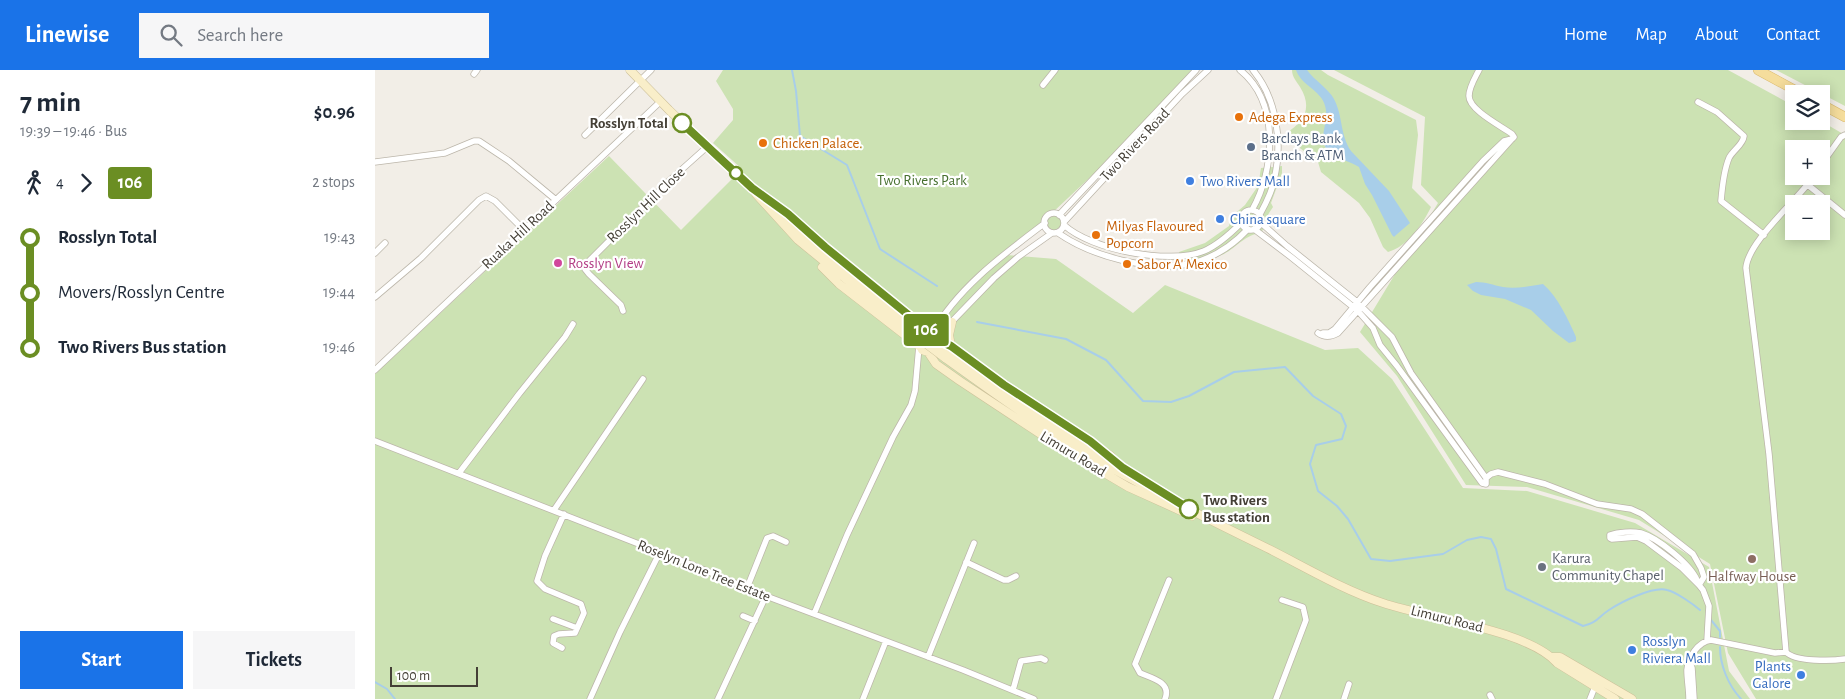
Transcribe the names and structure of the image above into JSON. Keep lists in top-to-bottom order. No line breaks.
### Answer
{"streets":{"main road":["Limuru Road"],"street":["Two Rivers Road","Rosslyn Hill Close","Ruaka Hill Road","Roselyn Lone Tree Estate"]},"crossings":[["Rosslyn Hill Close","Limuru Road"],["Ruaka Hill Road","Limuru Road"]],"parks":["Two Rivers Park"],"places":["Adega Express","Rosslyn Total","Chicken Palace.","Barclays Bank Branch & ATM","Two Rivers Mall","China square","Milyas Flavoured Popcorn","Rosslyn View","Sabor A' Mexico","Two Rivers Bus station","Halfway House","Karura Community Chapel","Rosslyn Riviera Mall","Plants Galore"],"lines":["bus line 106"],"scale_bar":"100 m","page":{"header":"Linewise","search":"Search here","nav":["Home","Map","About","Contact"],"heading":["7 min","19:39 – 19:46 · Bus","$0.96"],"on_map":"106","map_buttons":["+","−"],"legs":["4","106","2 stops"],"list":[{"name":"Rosslyn Total","value":"19:43"},{"name":"Movers/Rosslyn Centre","value":"19:44"},{"name":"Two Rivers Bus station","value":"19:46"}],"buttons":["Start","Tickets"],"scale":"100 m"}}
